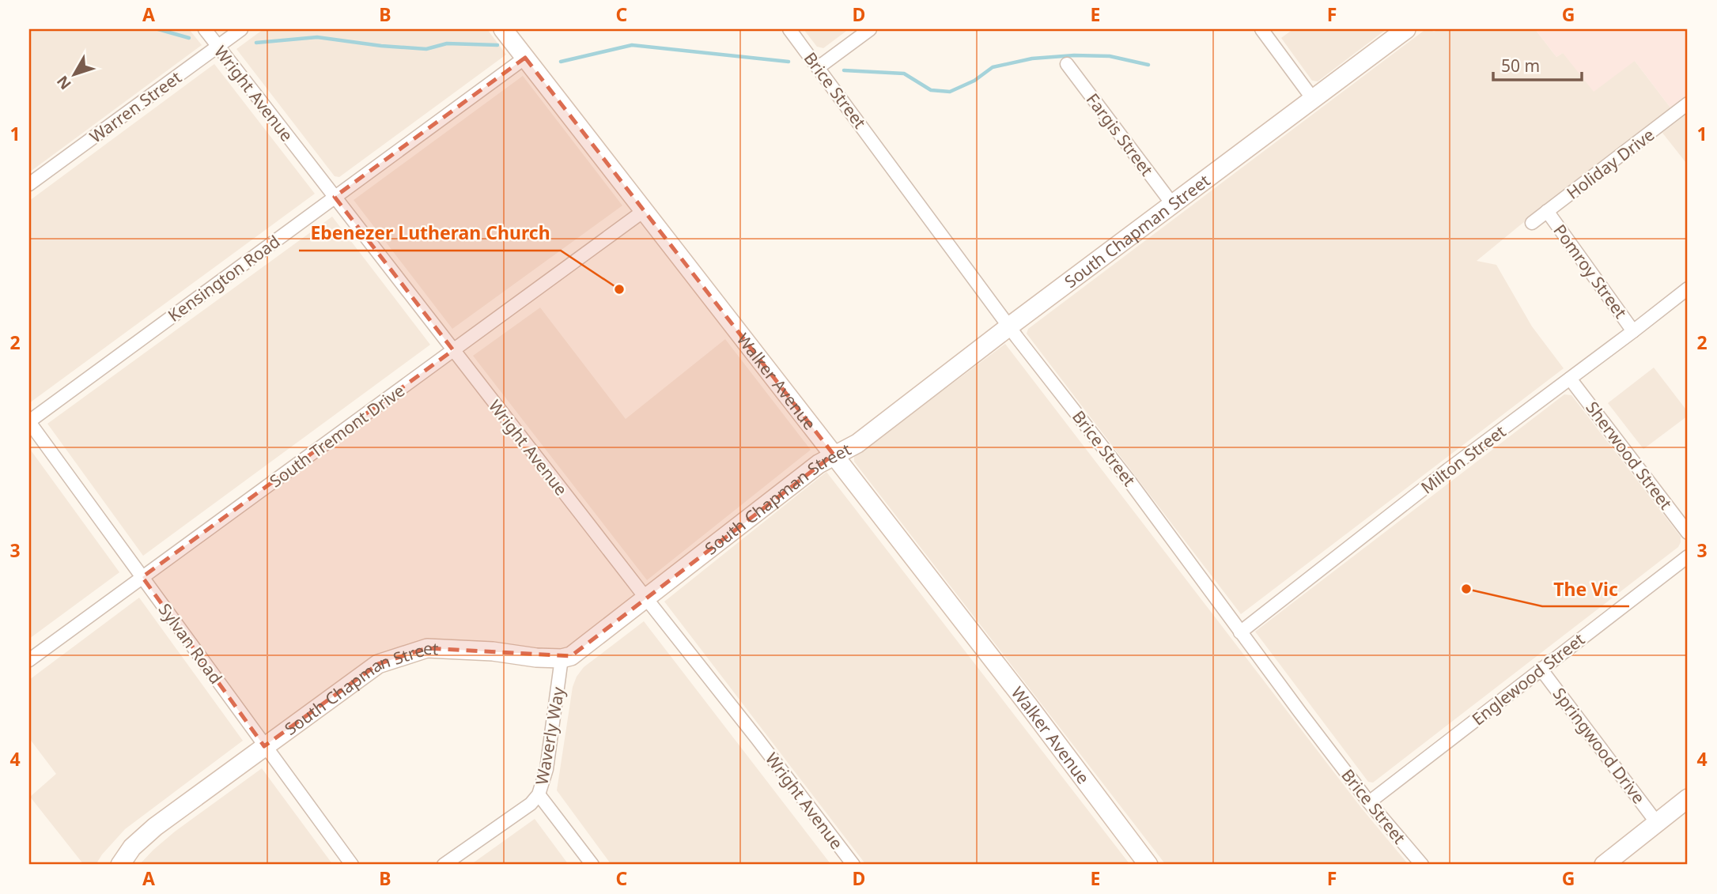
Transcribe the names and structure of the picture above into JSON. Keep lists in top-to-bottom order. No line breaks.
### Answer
{"streets":{"street":["Brice Street","Wright Avenue","Warren Street","Fargis Street","Holiday Drive","South Chapman Street","Pomroy Street","Kensington Road","Walker Avenue","South Tremont Drive","Sherwood Street","Milton Street","Sylvan Road","Englewood Street","Waverly Way","Springwood Drive"]},"crossings":[["Brice Street","South Chapman Street"],["Brice Street","Milton Street"],["Brice Street","Englewood Street"],["Wright Avenue","Warren Street"],["Wright Avenue","South Chapman Street"],["Wright Avenue","Kensington Road"],["Wright Avenue","South Tremont Drive"],["Fargis Street","South Chapman Street"],["Holiday Drive","Pomroy Street"],["South Chapman Street","Walker Avenue"],["South Chapman Street","Sylvan Road"],["South Chapman Street","Waverly Way"],["Pomroy Street","Milton Street"],["Kensington Road","Walker Avenue"],["Kensington Road","Sylvan Road"],["Walker Avenue","South Tremont Drive"],["South Tremont Drive","Sylvan Road"],["Sherwood Street","Milton Street"],["Englewood Street","Springwood Drive"]],"places":["Ebenezer Lutheran Church","The Vic"],"scale_bar":"50 m","north":"bottom left","grid":{"columns":["A","B","C","D","E","F","G"],"rows":["1","2","3","4"]}}
